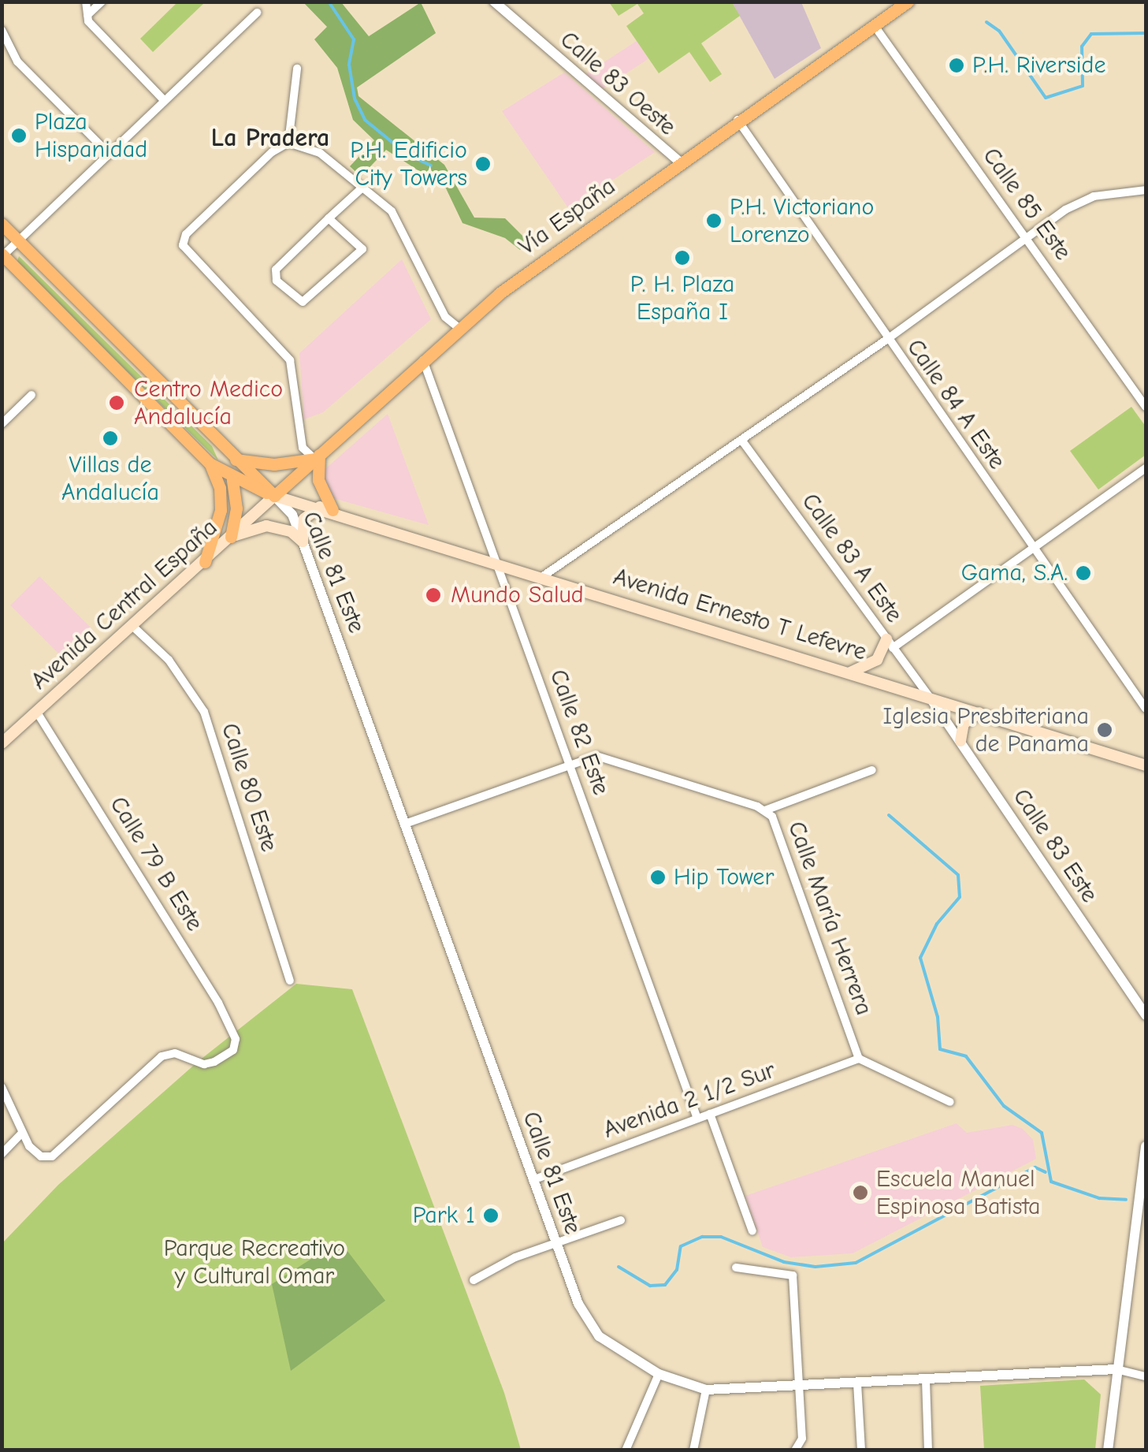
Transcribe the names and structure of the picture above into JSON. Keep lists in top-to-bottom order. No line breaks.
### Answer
{"streets":{"main road":["Vía España","Avenida Central España","Avenida Ernesto T Lefevre"],"street":["Calle 83 Oeste","Calle 85 Este","Calle 84 A Este","Calle 83 A Este","Calle 81 Este","Calle 82 Este","Calle 80 Este","Calle 83 Este","Calle 79 B Este","Calle María Herrera","Avenida 2 1/2 Sur"]},"crossings":[["Calle 83 Oeste","Vía España"],["Calle 85 Este","Vía España"],["Vía España","Calle 84 A Este"],["Vía España","Calle 81 Este"],["Vía España","Avenida Central España"],["Vía España","Avenida Ernesto T Lefevre"],["Vía España","Calle 82 Este"],["Calle 83 A Este","Avenida Ernesto T Lefevre"],["Calle 83 A Este","Calle 83 Este"],["Calle 81 Este","Avenida Central España"],["Calle 81 Este","Avenida Ernesto T Lefevre"],["Calle 81 Este","Calle María Herrera"],["Calle 81 Este","Avenida 2 1/2 Sur"],["Avenida Central España","Avenida Ernesto T Lefevre"],["Avenida Central España","Calle 80 Este"],["Avenida Central España","Calle 79 B Este"],["Avenida Ernesto T Lefevre","Calle 82 Este"],["Avenida Ernesto T Lefevre","Calle 83 Este"],["Calle 82 Este","Calle María Herrera"],["Calle 82 Este","Avenida 2 1/2 Sur"],["Calle María Herrera","Avenida 2 1/2 Sur"]],"districts":["La Pradera"],"parks":["Parque Recreativo y Cultural Omar"],"places":["P.H. Riverside","Plaza Hispanidad","P.H. Edificio City Towers","P.H. Victoriano Lorenzo","P. H. Plaza España I","Centro Medico Andalucía","Villas de Andalucía","Gama, S.A.","Mundo Salud","Iglesia Presbiteriana de Panama","Hip Tower","Escuela Manuel Espinosa Batista","Park 1"]}
